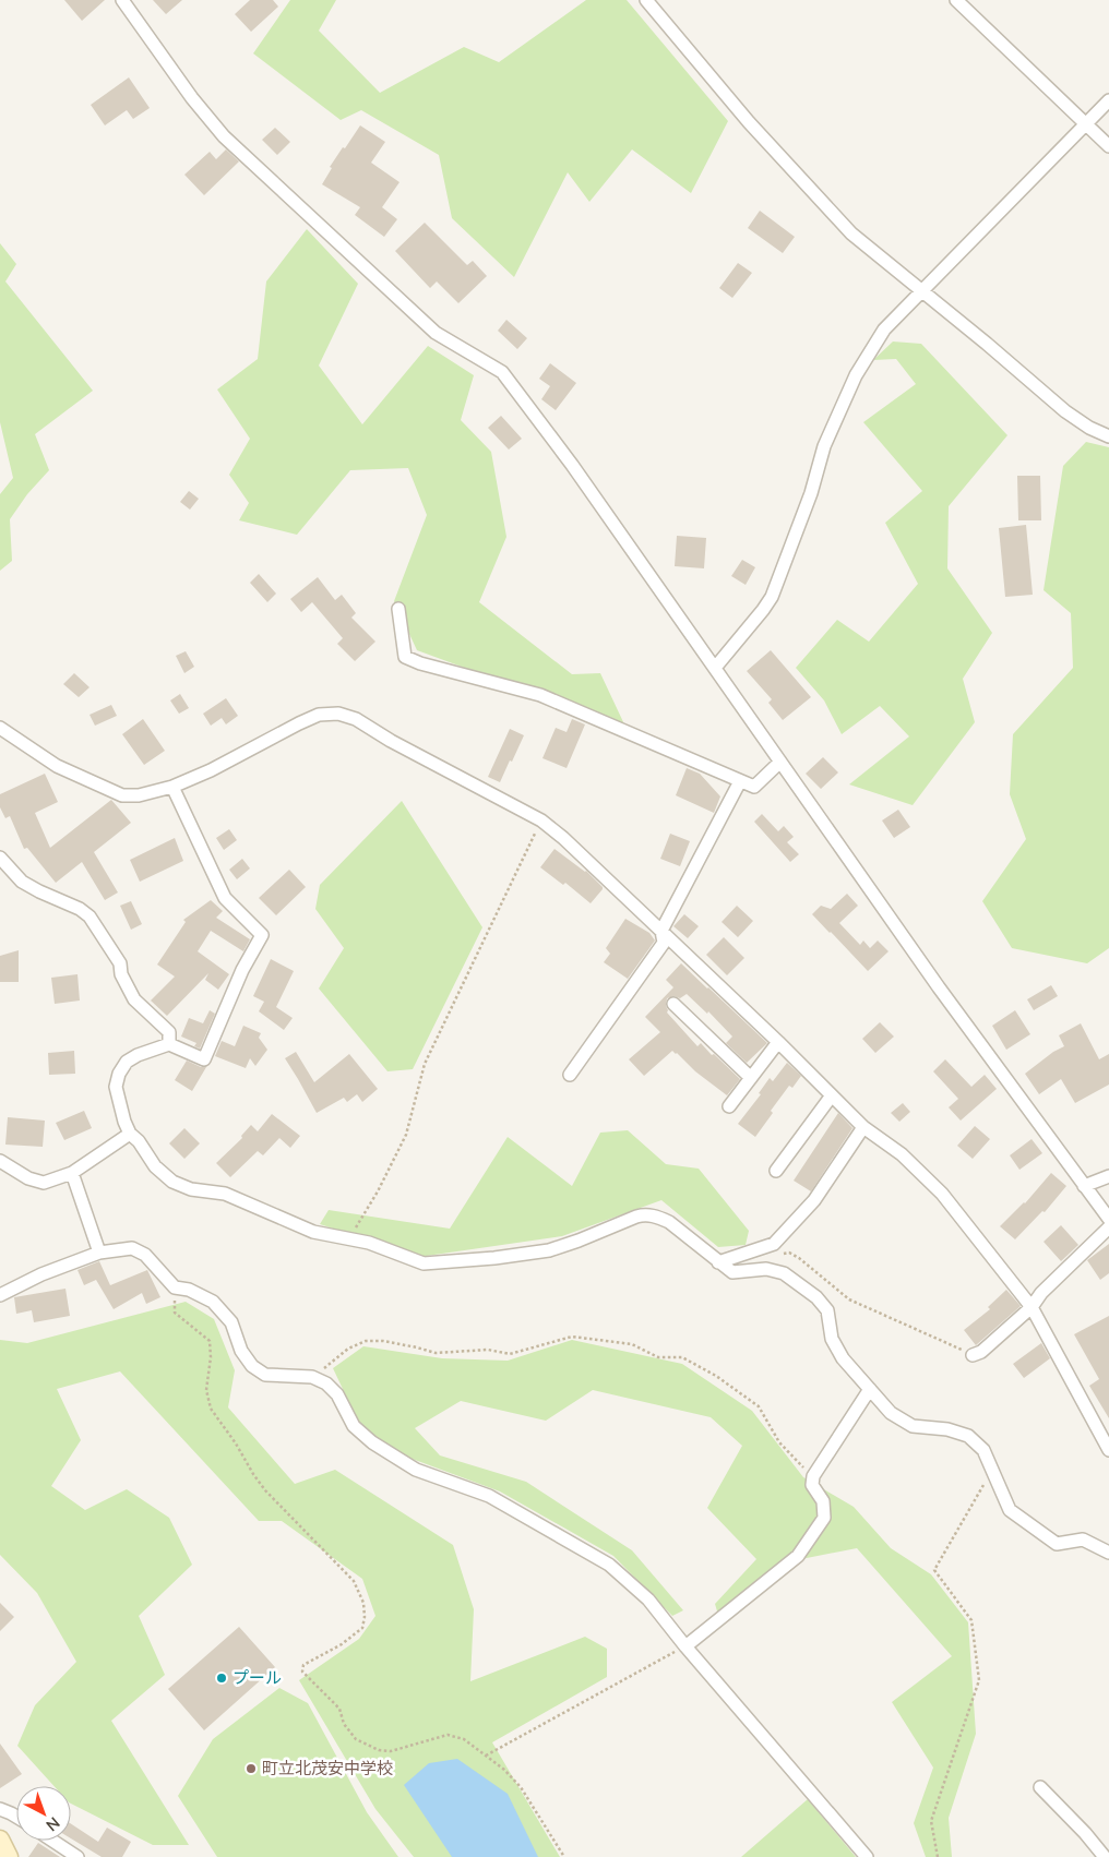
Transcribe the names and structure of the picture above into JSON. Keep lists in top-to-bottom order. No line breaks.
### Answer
{"places":["プール","町立北茂安中学校"],"north":"bottom right"}
